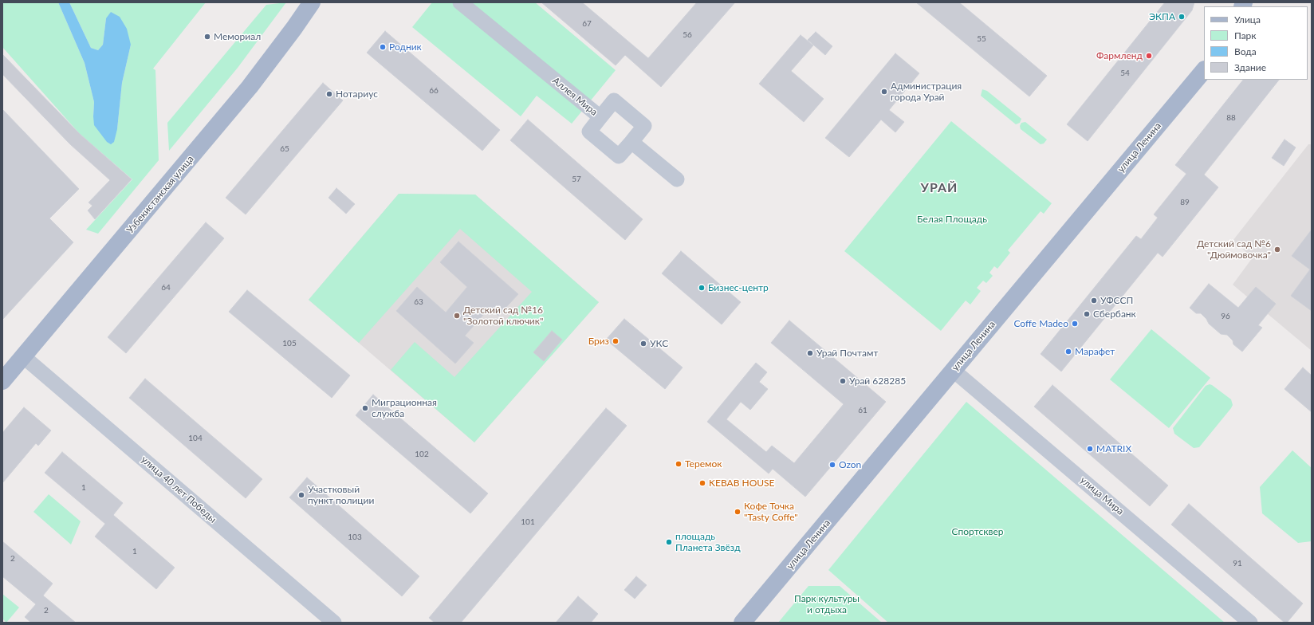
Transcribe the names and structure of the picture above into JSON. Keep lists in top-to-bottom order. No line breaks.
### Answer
{"streets":{"main road":["улица Ленина","Узбекистанская улица"],"street":["Аллея Мира","улица 40 лет Победы","улица Мира"]},"crossings":[["улица Ленина","улица Мира"],["Узбекистанская улица","улица 40 лет Победы"]],"districts":["УРАЙ"],"parks":["Белая Площадь","Спортсквер","Парк культуры и отдыха"],"places":["ЭКПА","Мемориал","Родник","Фармленд","Администрация города Урай","Нотариус","Детский сад №6 \"Дюймовочка\"","Бизнес-центр","УФССП","Сбербанк","Детский сад №16 \"Золотой ключик\"","Coffe Madeo","Бриз","УКС","Марафет","Урай Почтамт","Урай 628285","Миграционная служба","MATRIX","Теремок","Ozon","KEBAB HOUSE","Участковый пункт полиции","Кофе Точка \"Tasty Coffe\"","площадь Планета Звёзд"],"house_numbers":["67","56","55","54","66","88","65","57","89","64","63","96","105","61","104","102","1","101","103","1","2","91","2"],"legend":["Улица","Парк","Вода","Здание"]}
